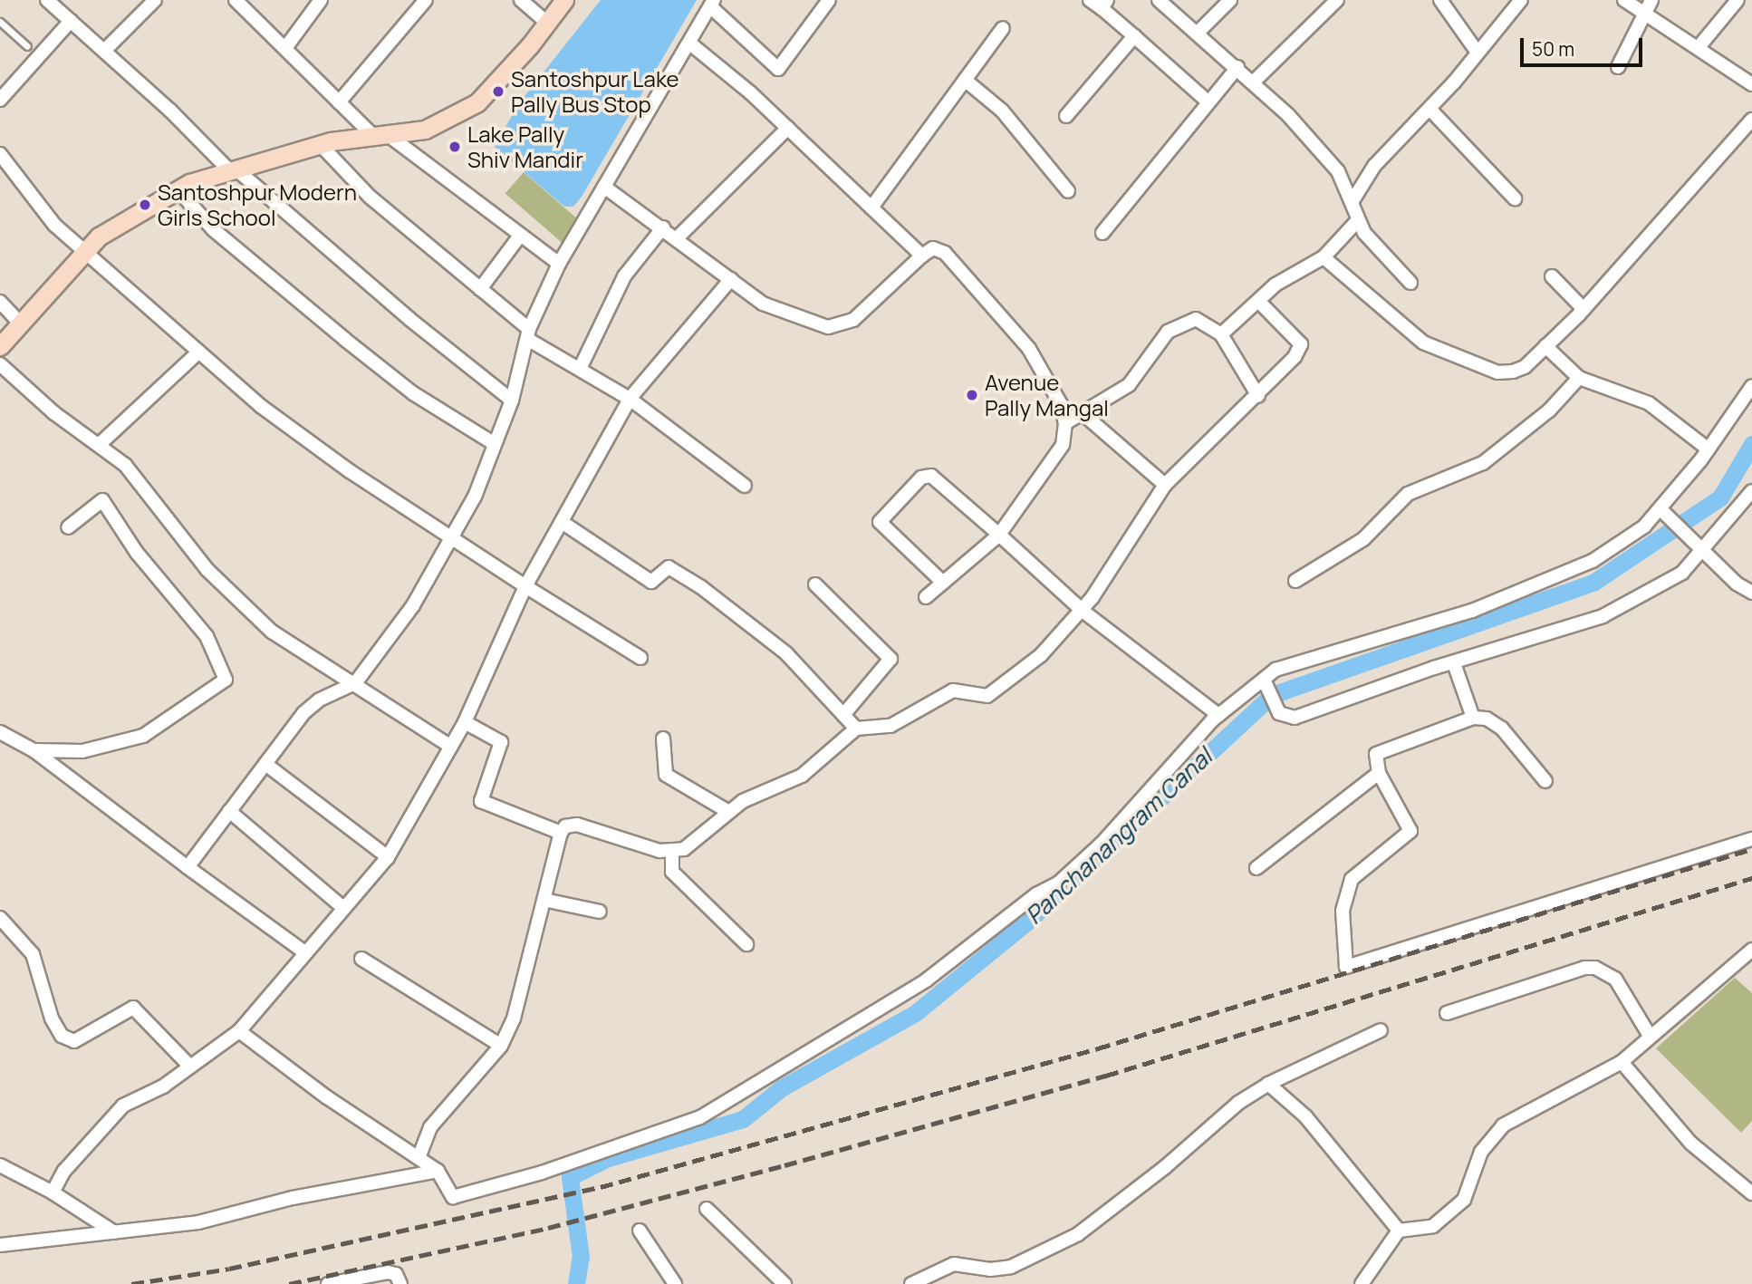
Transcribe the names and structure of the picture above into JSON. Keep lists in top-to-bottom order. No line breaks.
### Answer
{"water":["Panchanangram Canal"],"places":["Santoshpur Lake Pally Bus Stop","Lake Pally Shiv Mandir","Santoshpur Modern Girls School","Avenue Pally Mangal"],"scale_bar":"50 m"}
